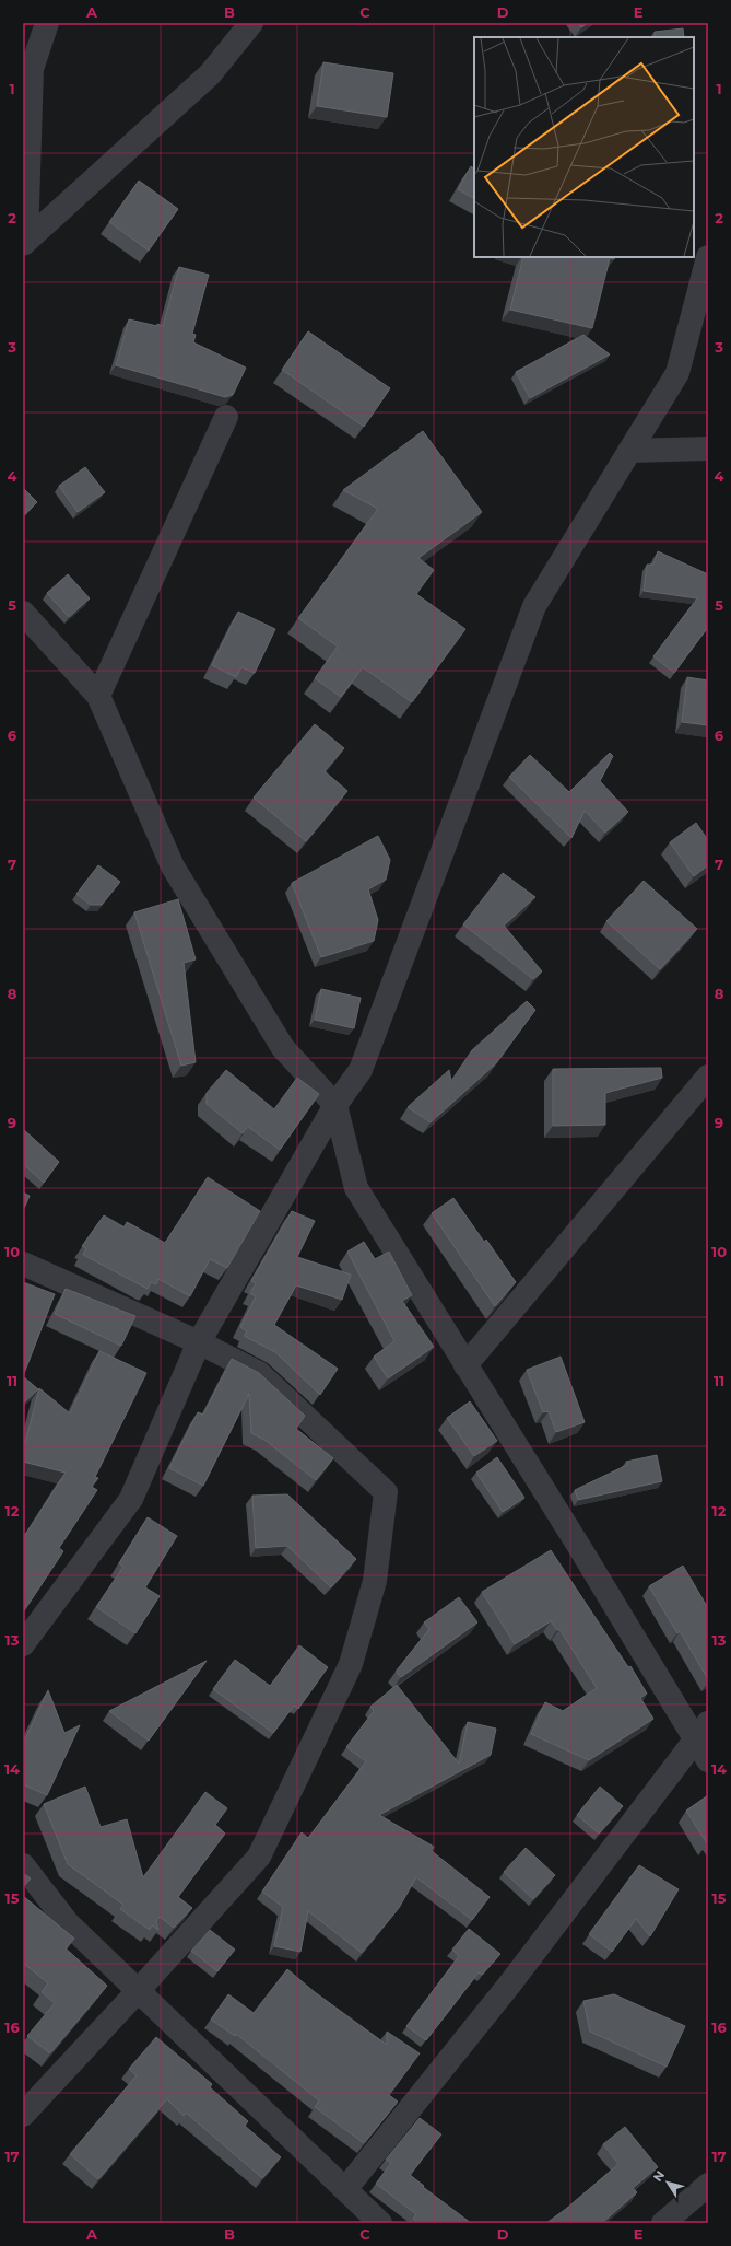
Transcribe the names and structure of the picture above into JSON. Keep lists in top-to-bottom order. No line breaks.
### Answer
{"north":"top left","grid":{"columns":["A","B","C","D","E"],"rows":["1","2","3","4","5","6","7","8","9","10","11","12","13","14","15","16","17"]}}
